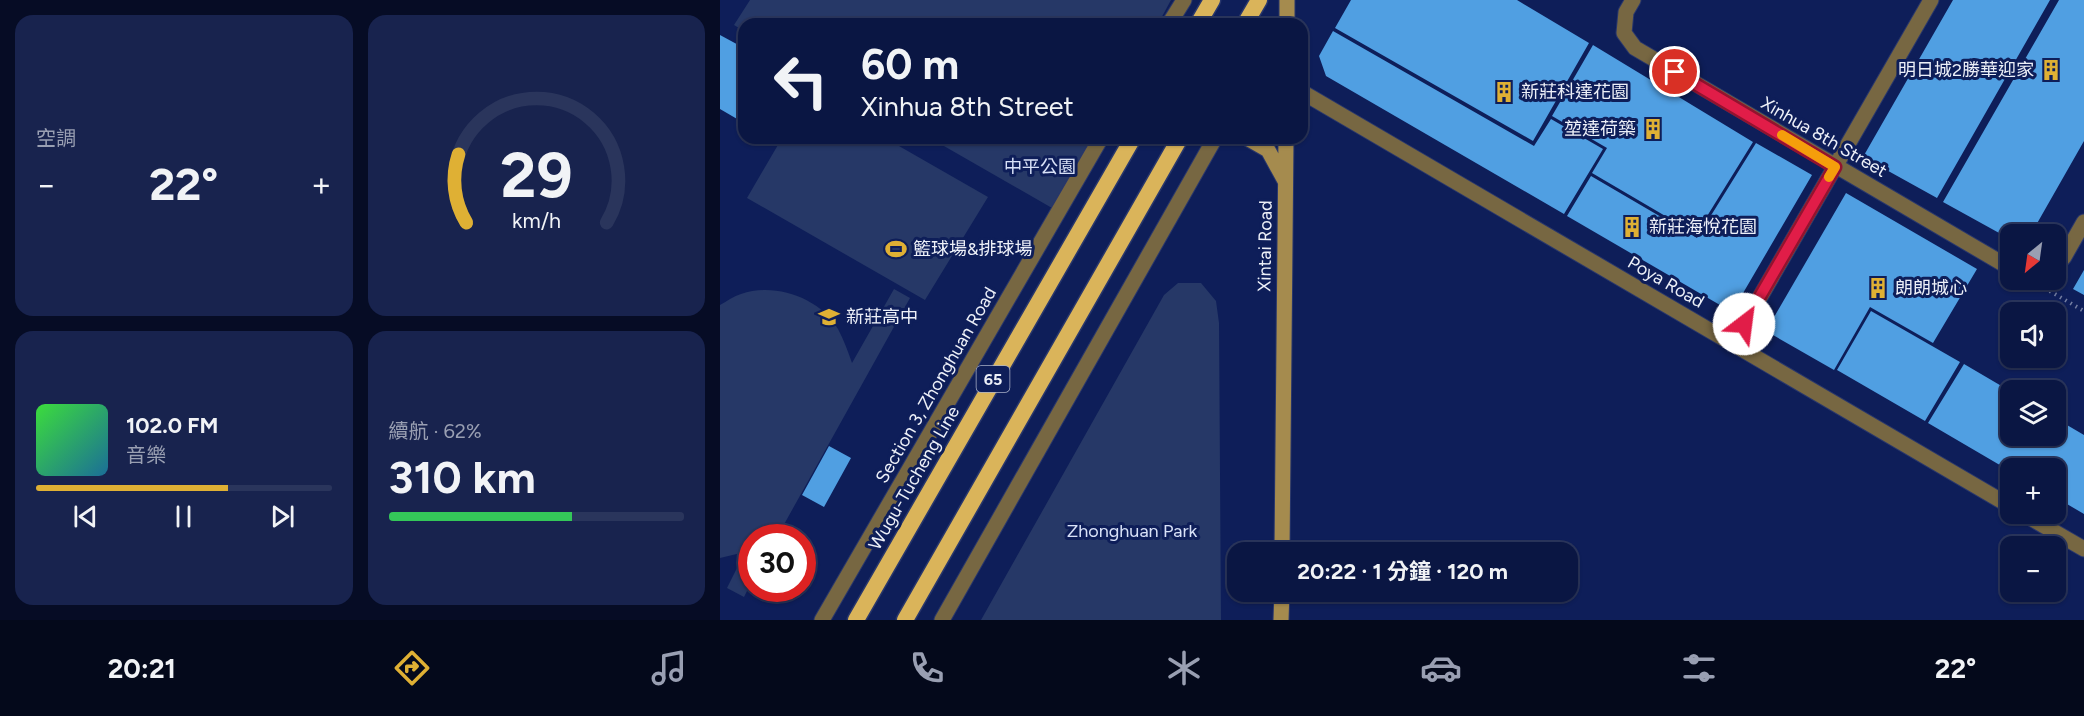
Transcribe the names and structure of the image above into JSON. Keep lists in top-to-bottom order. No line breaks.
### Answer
{"streets":{"highway":["65","Wugu-Tucheng Line"],"main road":["Xintai Road"],"street":["Xinhua 8th Street","Poya Road","Section 3, Zhonghuan Road"]},"parks":["中平公園","Zhonghuan Park"],"places":{"building":["明日城2勝華迎家","新莊科達花園","堃達荷築","新莊海悅花園","朗朗城心"],"sports":["籃球場&排球場"],"school or university":["新莊高中"]},"north":"bottom left","page":{"tile":["空調",["續航 · 62%","310 km"]],"turn":["60 m","Xinhua 8th Street"],"heat":["−","22°","+"],"map_buttons":["+","−"],"song":["102.0 FM","音樂"],"limit":"30","trip":"20:22 · 1 分鐘 · 120 m","tabs":["20:21","22°"],"gauge":["29","km/h"]}}
